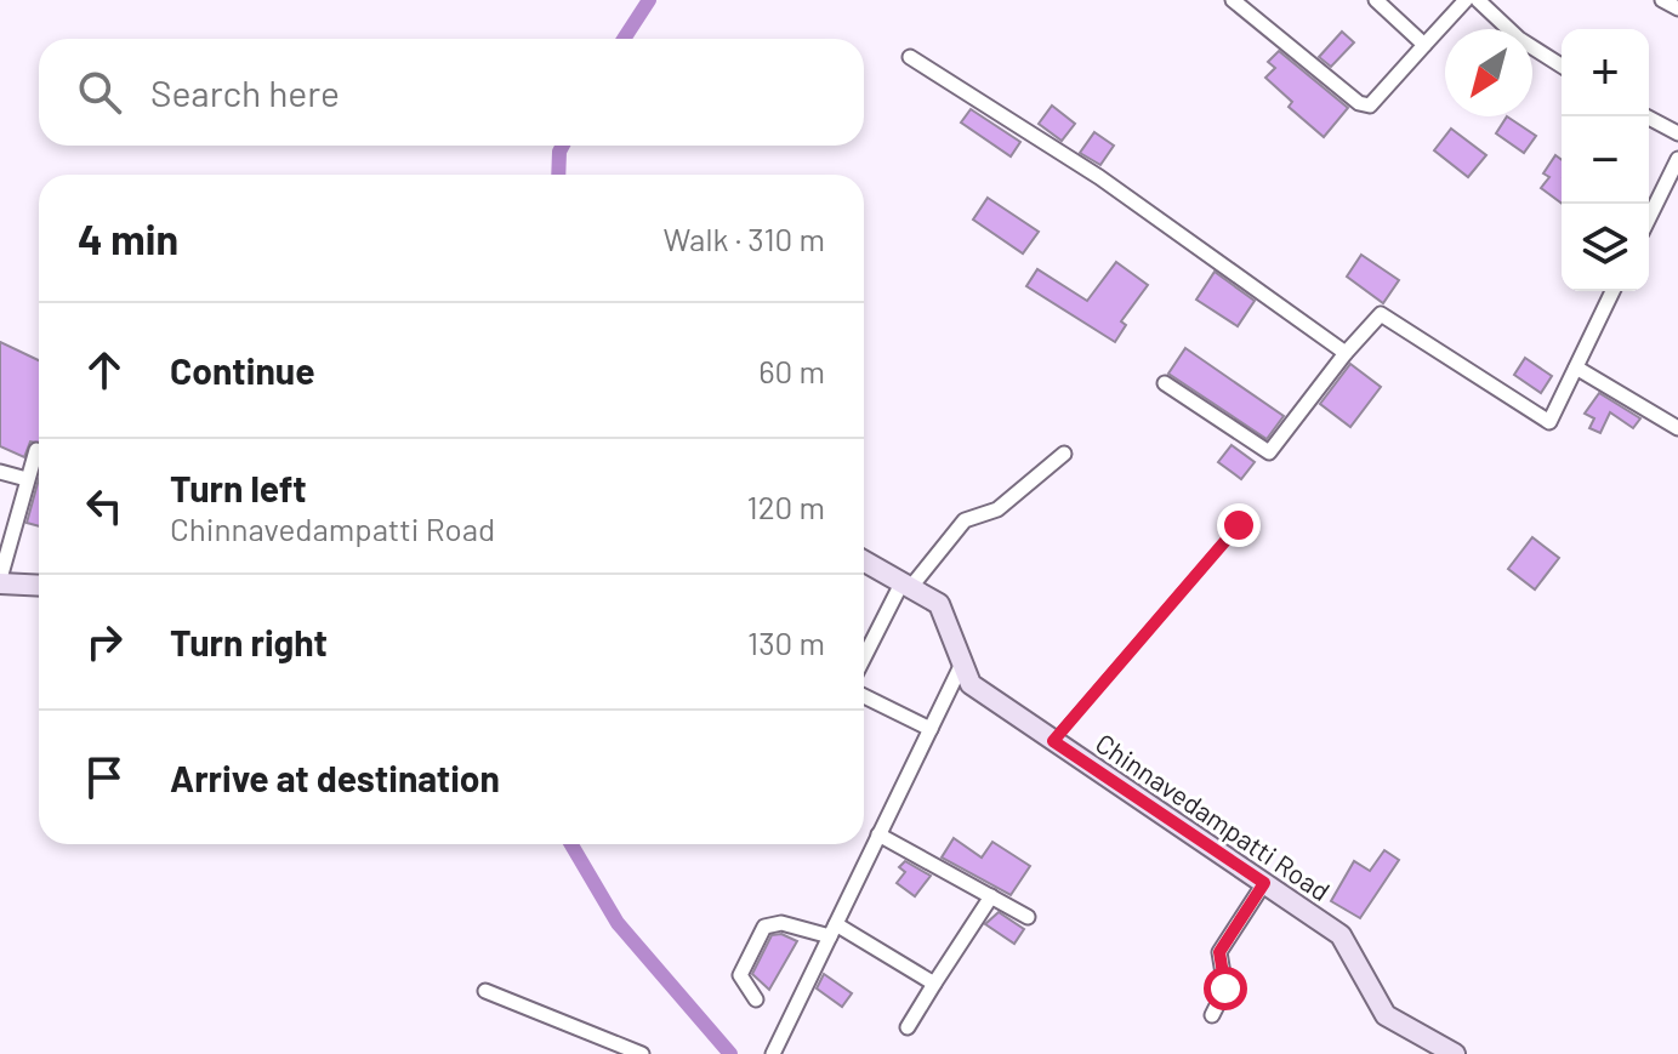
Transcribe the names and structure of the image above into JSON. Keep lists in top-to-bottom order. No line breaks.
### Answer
{"streets":{"street":["Chinnavedampatti Road"]},"north":"bottom left","page":{"map_buttons":["+","−"],"search":"Search here","heading":["4 min","Walk · 310 m"],"list":[["Continue","60 m"],["Turn left","Chinnavedampatti Road","120 m"],["Turn right","130 m"],"Arrive at destination"]}}
